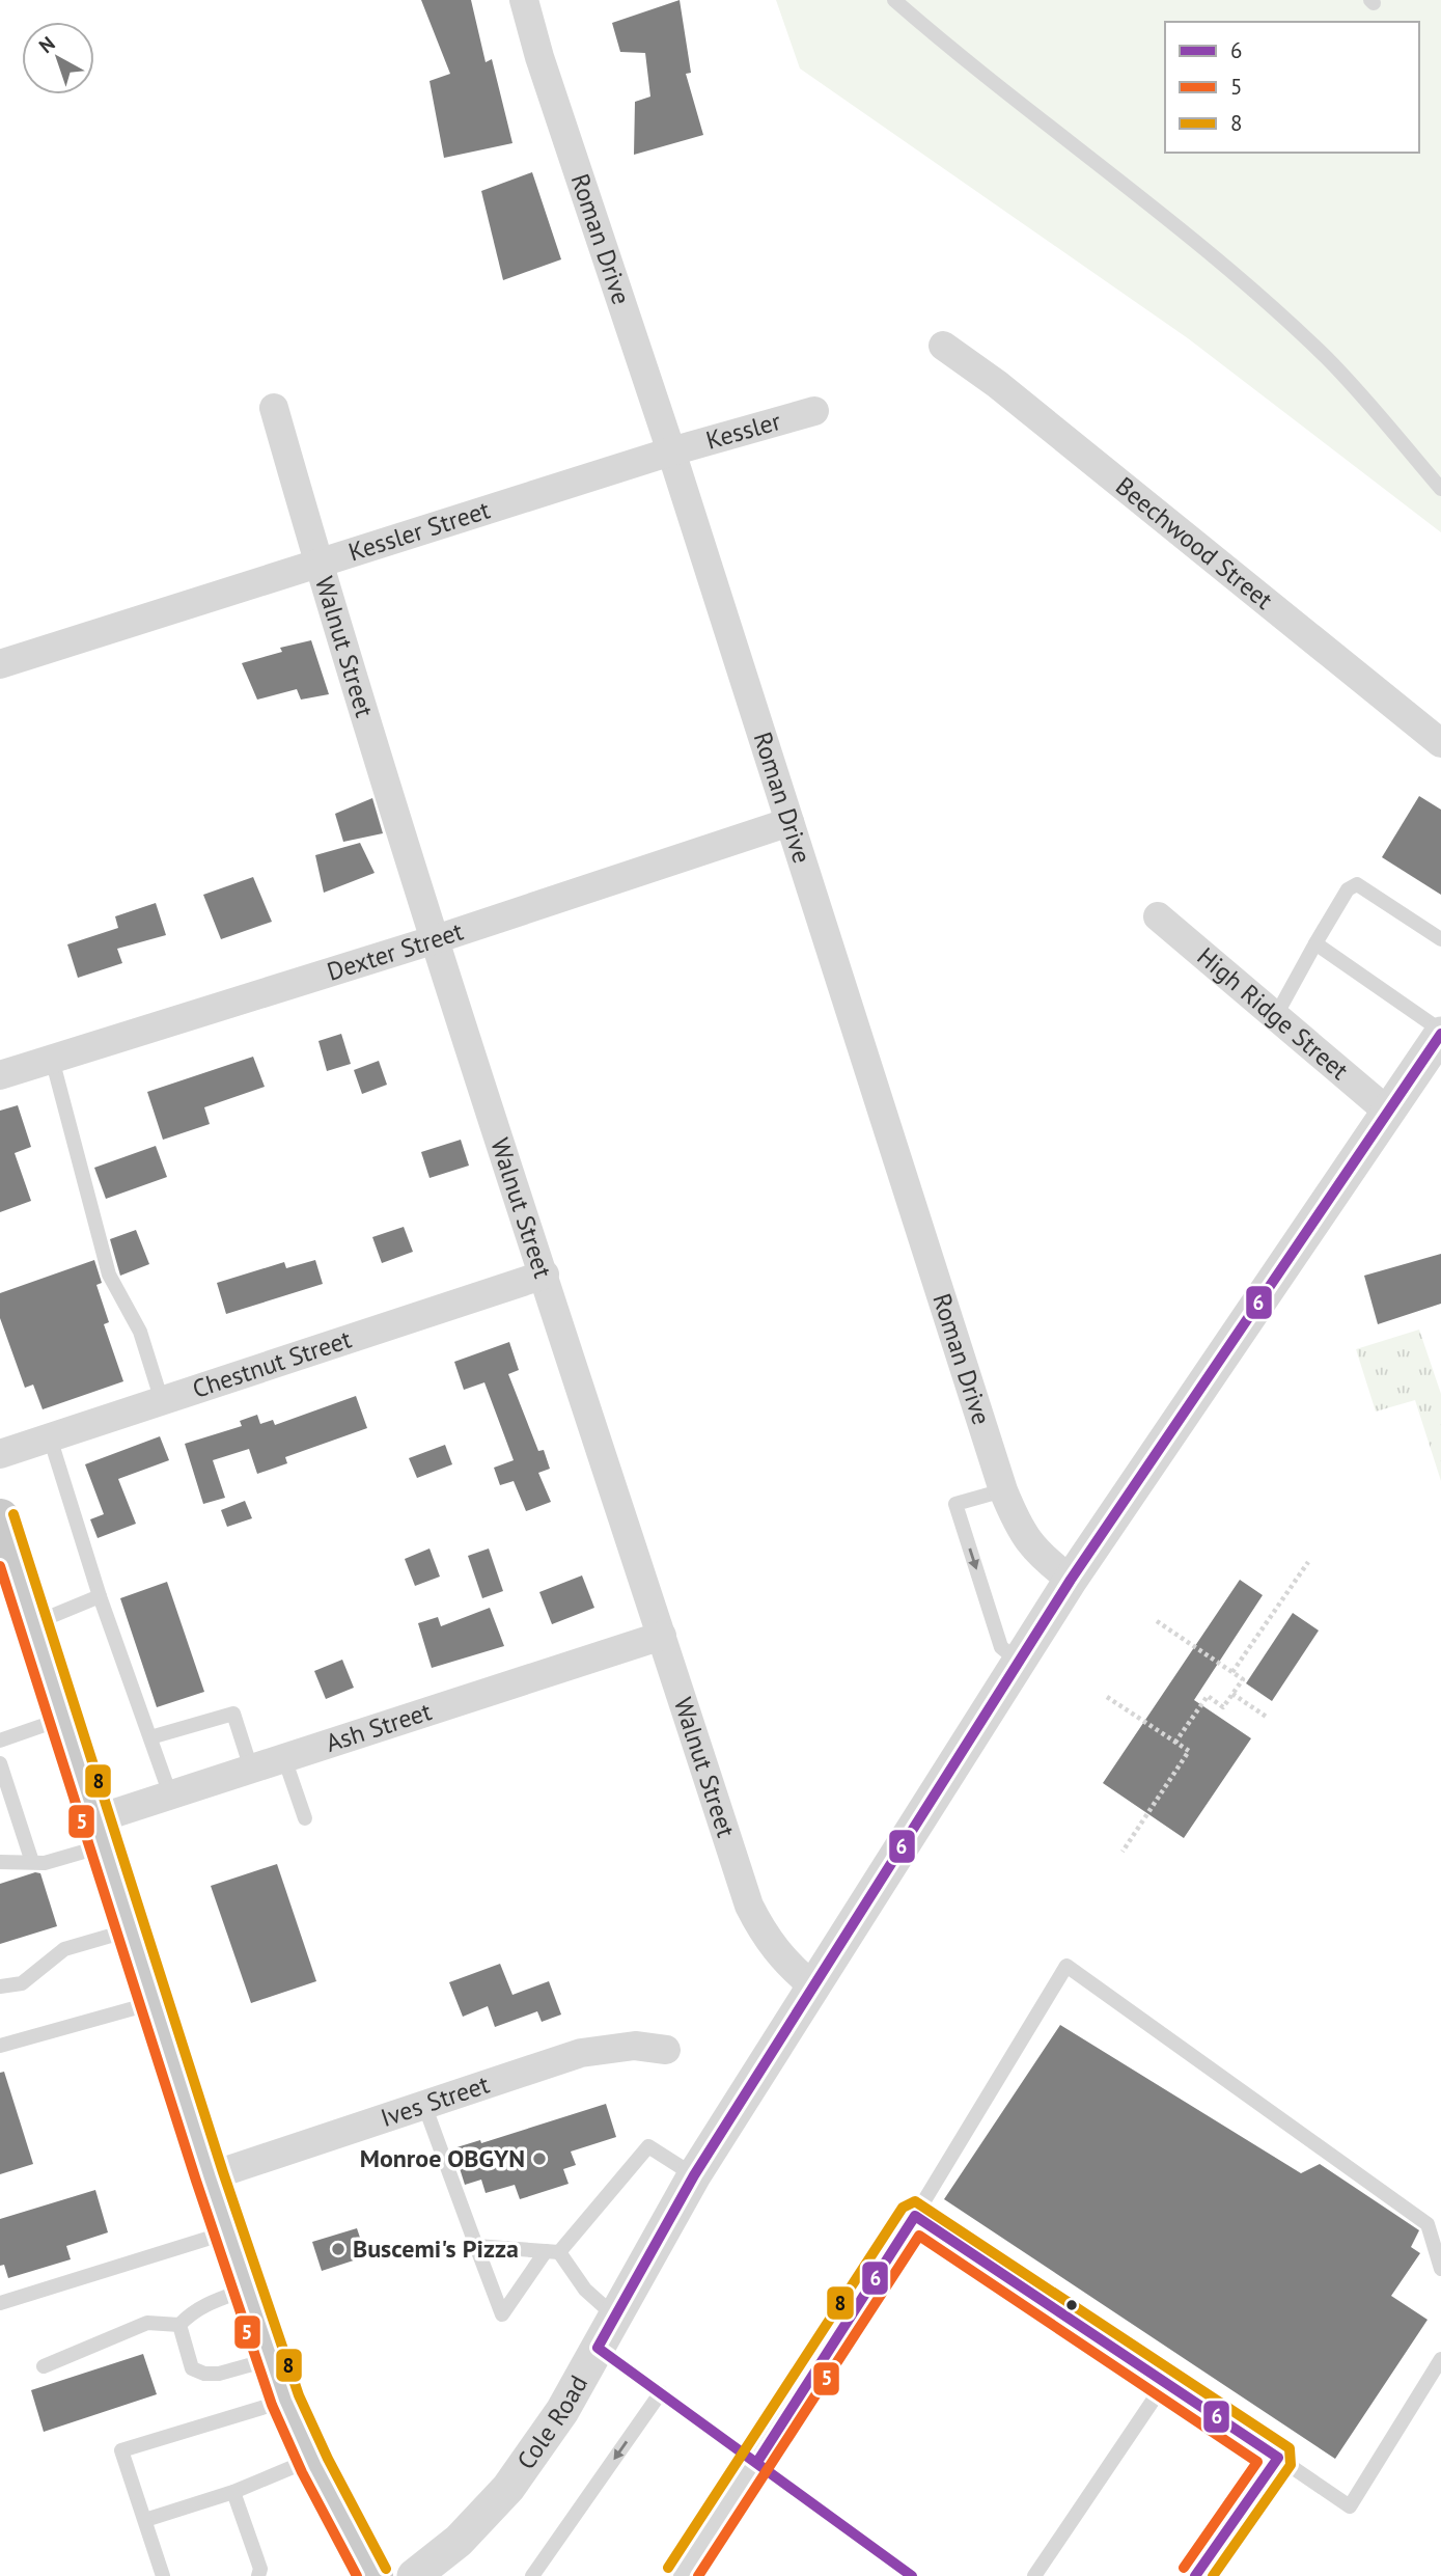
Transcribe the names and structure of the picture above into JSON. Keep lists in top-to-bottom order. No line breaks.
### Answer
{"streets":{"street":["Roman Drive","Kessler","Kessler Street","Beechwood Street","Walnut Street","Dexter Street","High Ridge Street","Chestnut Street","Ash Street","Ives Street","Cole Road"]},"crossings":[["Roman Drive","Kessler"],["Roman Drive","Kessler Street"],["Roman Drive","Dexter Street"],["Roman Drive","Cole Road"],["Kessler","Kessler Street"],["Kessler Street","Walnut Street"],["Walnut Street","Dexter Street"],["Walnut Street","Chestnut Street"],["Walnut Street","Ash Street"],["Walnut Street","Cole Road"],["High Ridge Street","Cole Road"]],"places":["Monroe OBGYN","Buscemi's Pizza"],"lines":["transit line 6","transit line 8","transit line 5"],"legend":["6","5","8"],"north":"top left"}
